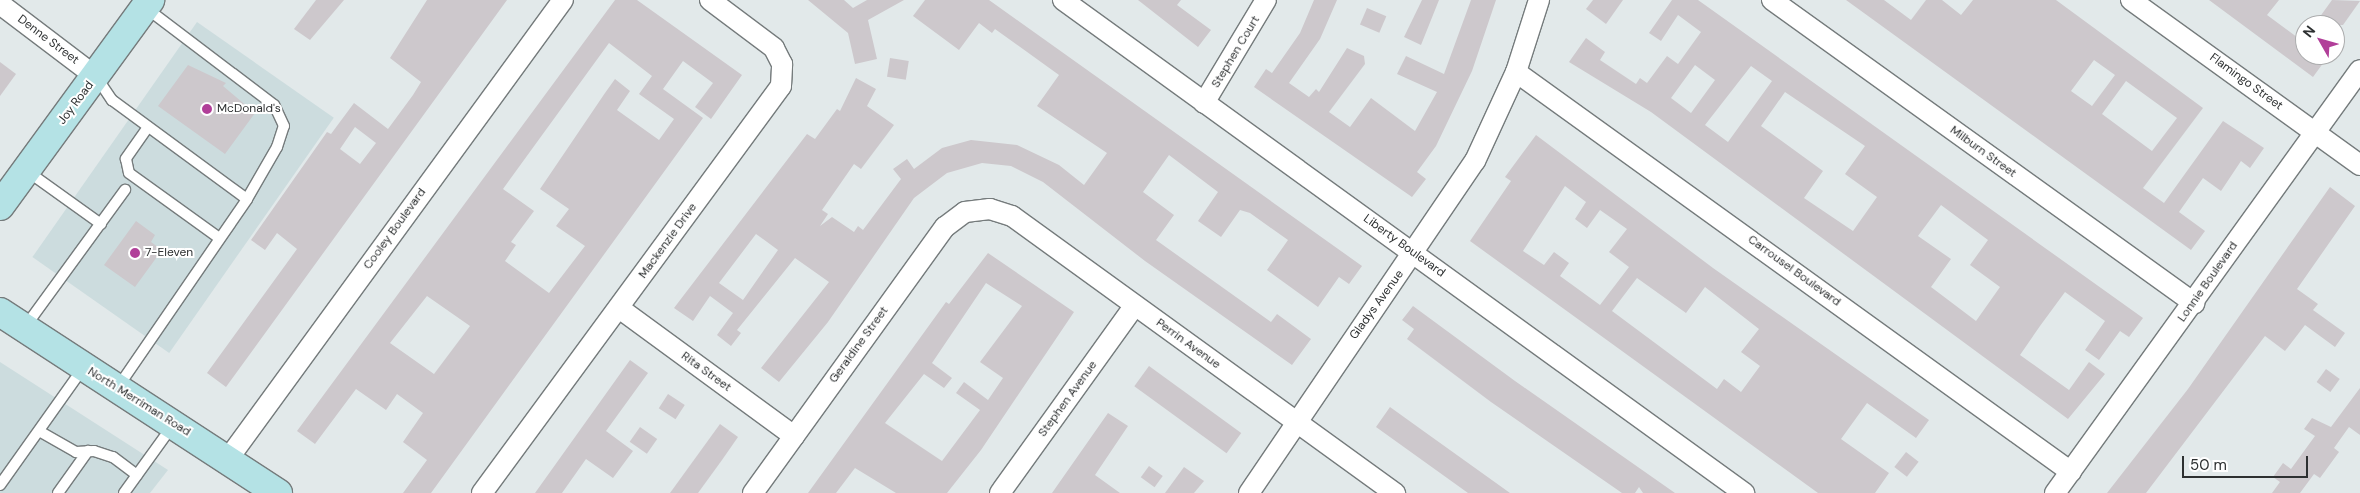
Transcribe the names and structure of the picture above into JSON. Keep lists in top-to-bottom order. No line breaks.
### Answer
{"streets":{"main road":["Joy Road","North Merriman Road"],"street":["Denne Street","Stephen Court","Flamingo Street","Milburn Street","Cooley Boulevard","Mackenzie Drive","Liberty Boulevard","Carrousel Boulevard","Lonnie Boulevard","Gladys Avenue","Perrin Avenue","Geraldine Street","Rita Street","Stephen Avenue"]},"crossings":[["Denne Street","Joy Road"],["Stephen Court","Liberty Boulevard"],["Flamingo Street","Lonnie Boulevard"],["Milburn Street","Lonnie Boulevard"],["Cooley Boulevard","North Merriman Road"],["Mackenzie Drive","Rita Street"],["Liberty Boulevard","Gladys Avenue"],["Carrousel Boulevard","Lonnie Boulevard"],["Carrousel Boulevard","Gladys Avenue"],["Gladys Avenue","Perrin Avenue"],["Perrin Avenue","Geraldine Street"],["Perrin Avenue","Stephen Avenue"],["Geraldine Street","Rita Street"]],"places":["McDonald's","7-Eleven"],"scale_bar":"50 m","north":"top left"}
